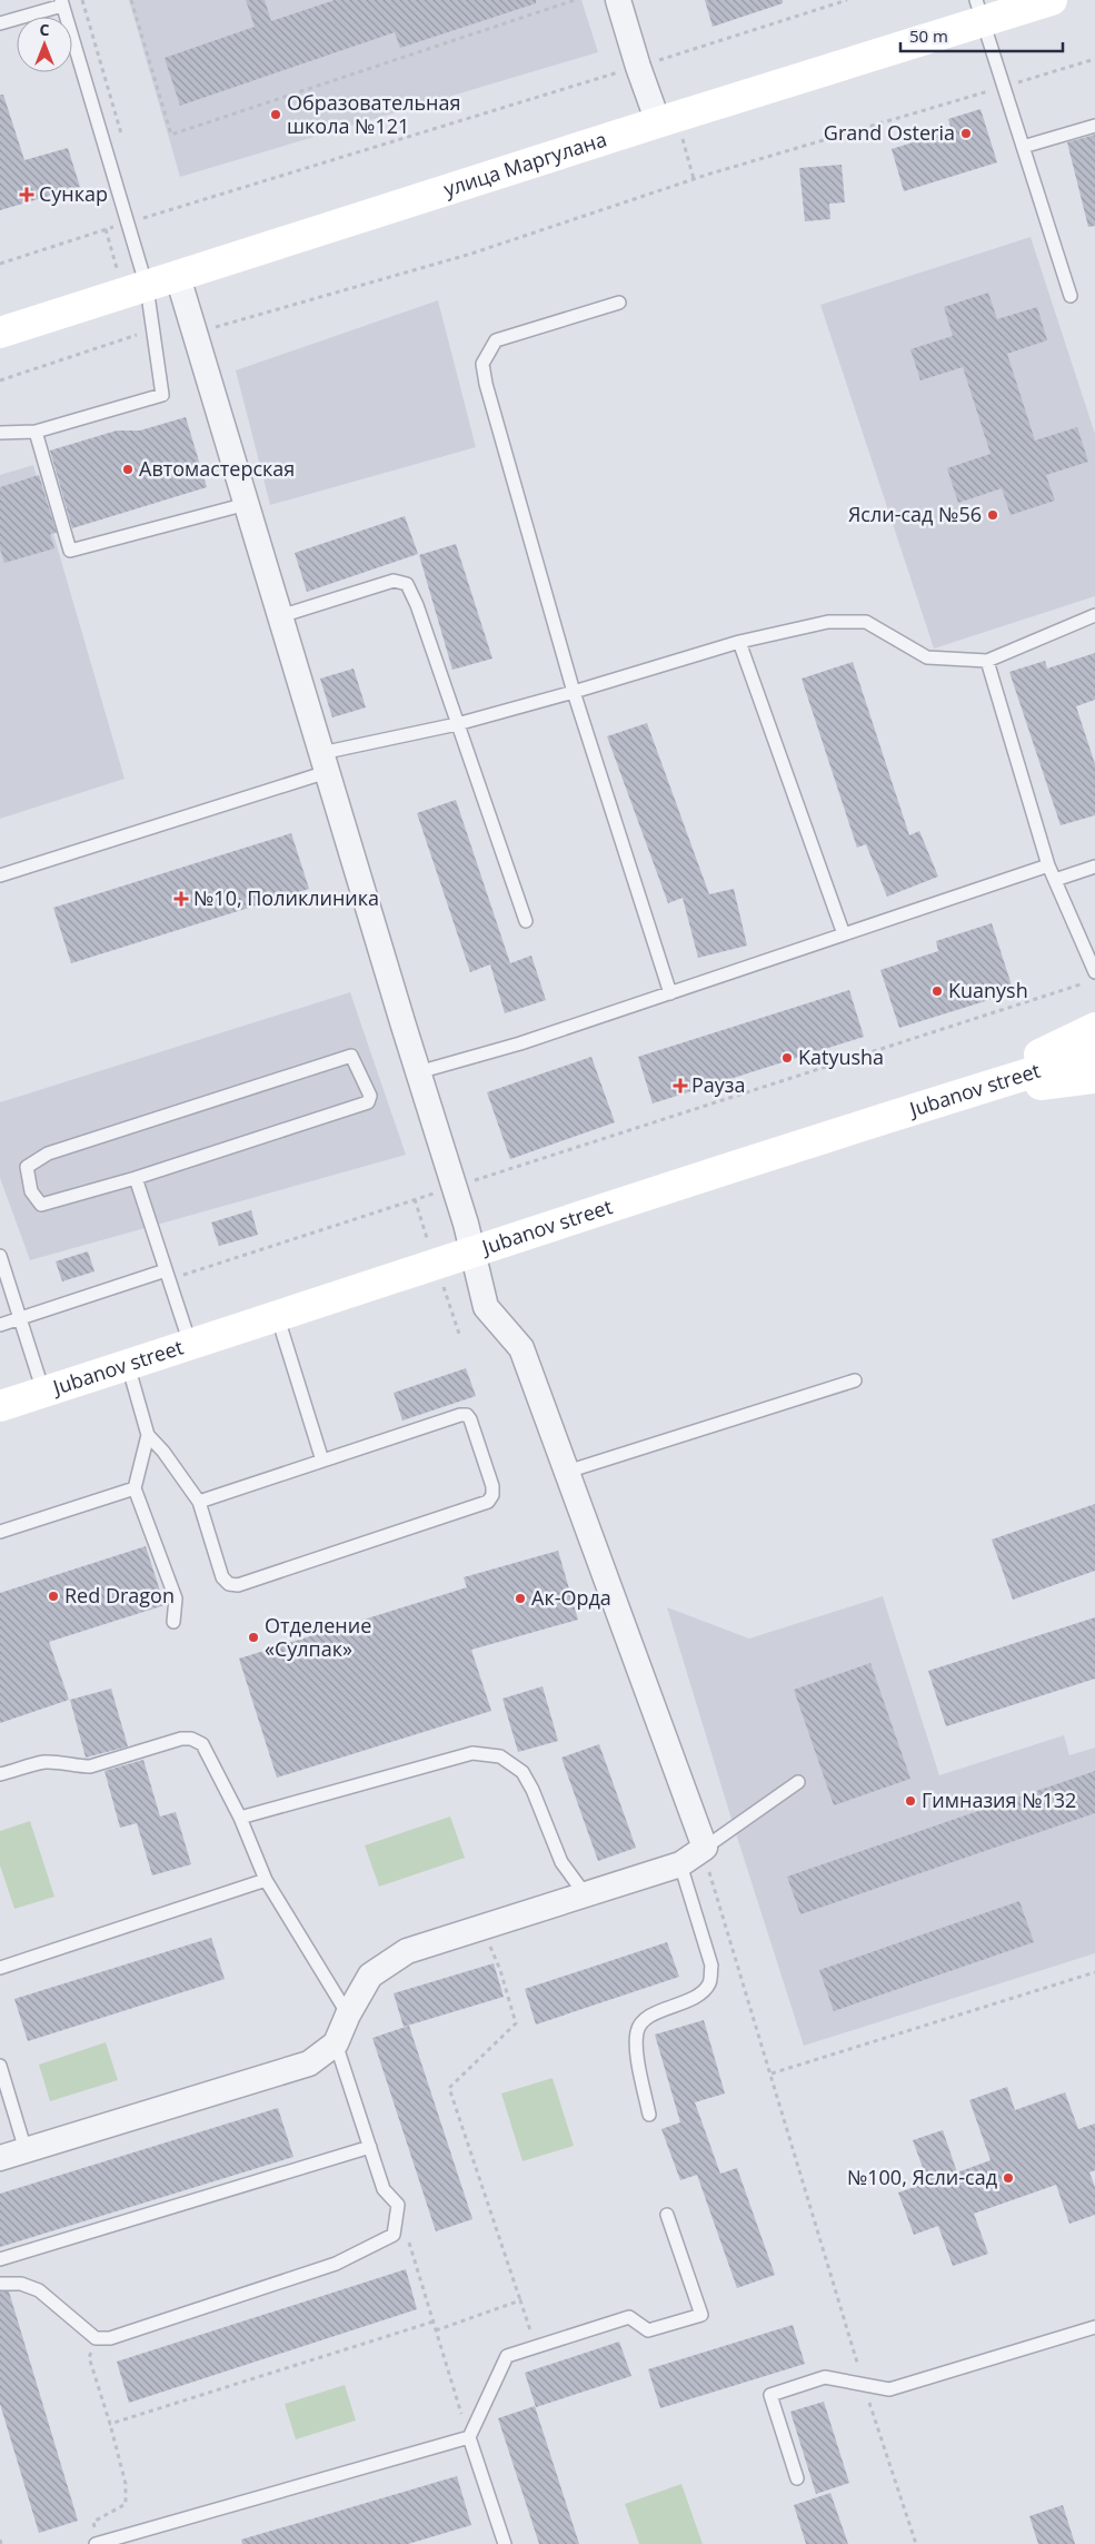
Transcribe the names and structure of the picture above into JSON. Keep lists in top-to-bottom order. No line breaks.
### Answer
{"streets":{"main road":["улица Маргулана","Jubanov street"]},"places":{"other":["Образовательная школа №121","Grand Osteria","Автомастерская","Ясли-сад №56","Kuanysh","Katyusha","Red Dragon","Ак-Орда","Отделение «Сулпак»","Гимназия №132","№100, Ясли-сад"],"health":["Сункар","№10, Поликлиника","Рауза"]},"scale_bar":"50 m","north":"top"}
